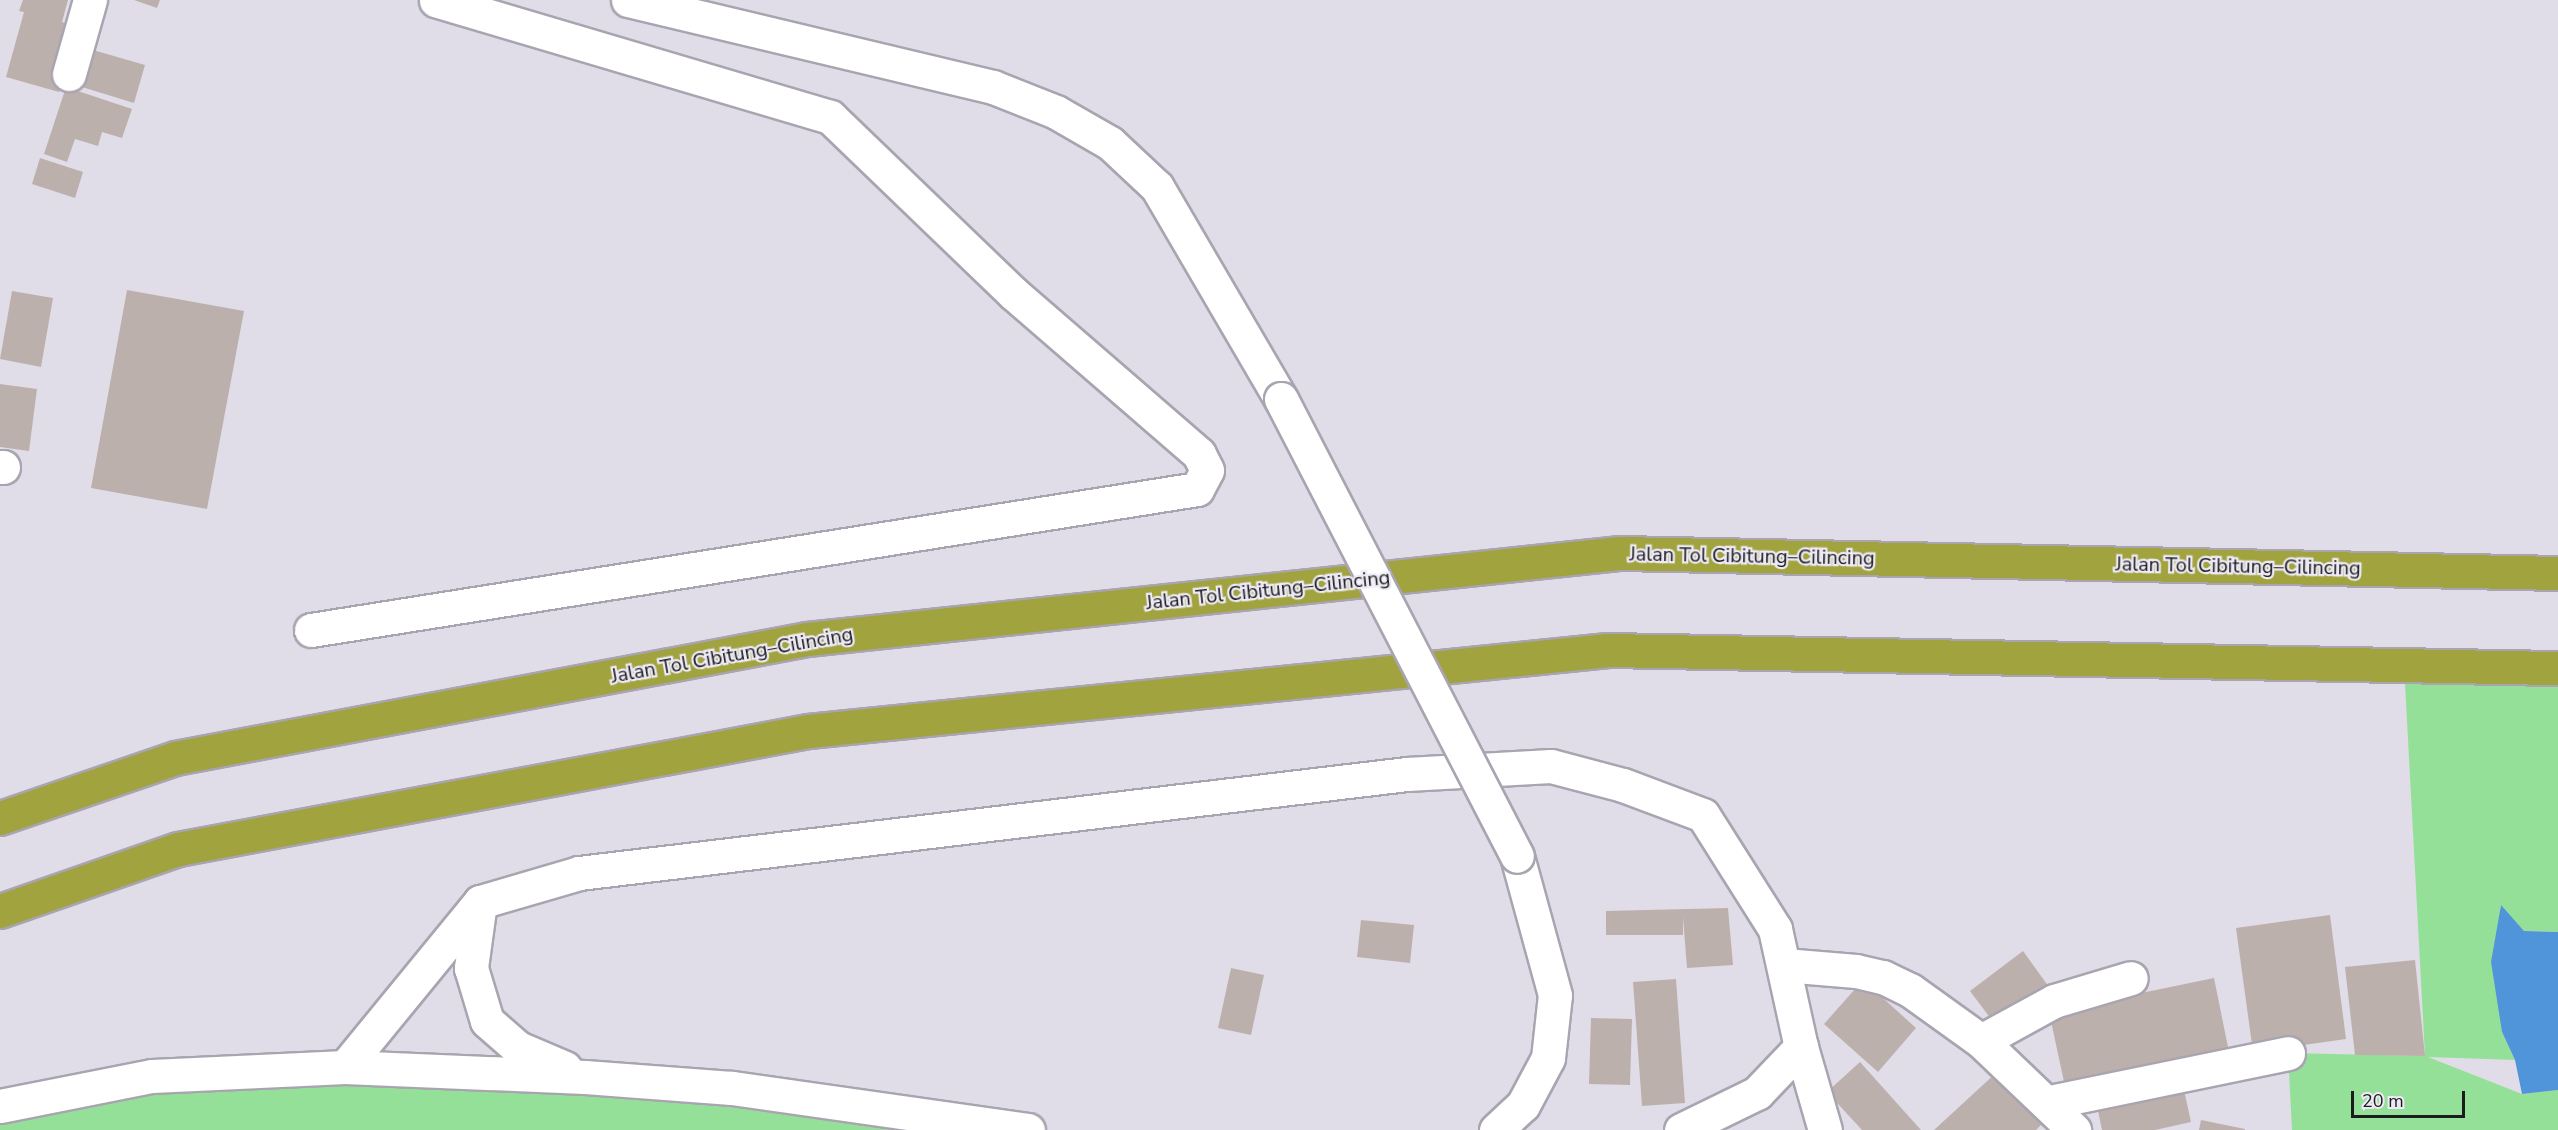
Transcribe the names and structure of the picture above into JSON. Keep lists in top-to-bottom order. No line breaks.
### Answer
{"streets":{"highway":["Jalan Tol Cibitung–Cilincing"]},"scale_bar":"20 m"}
